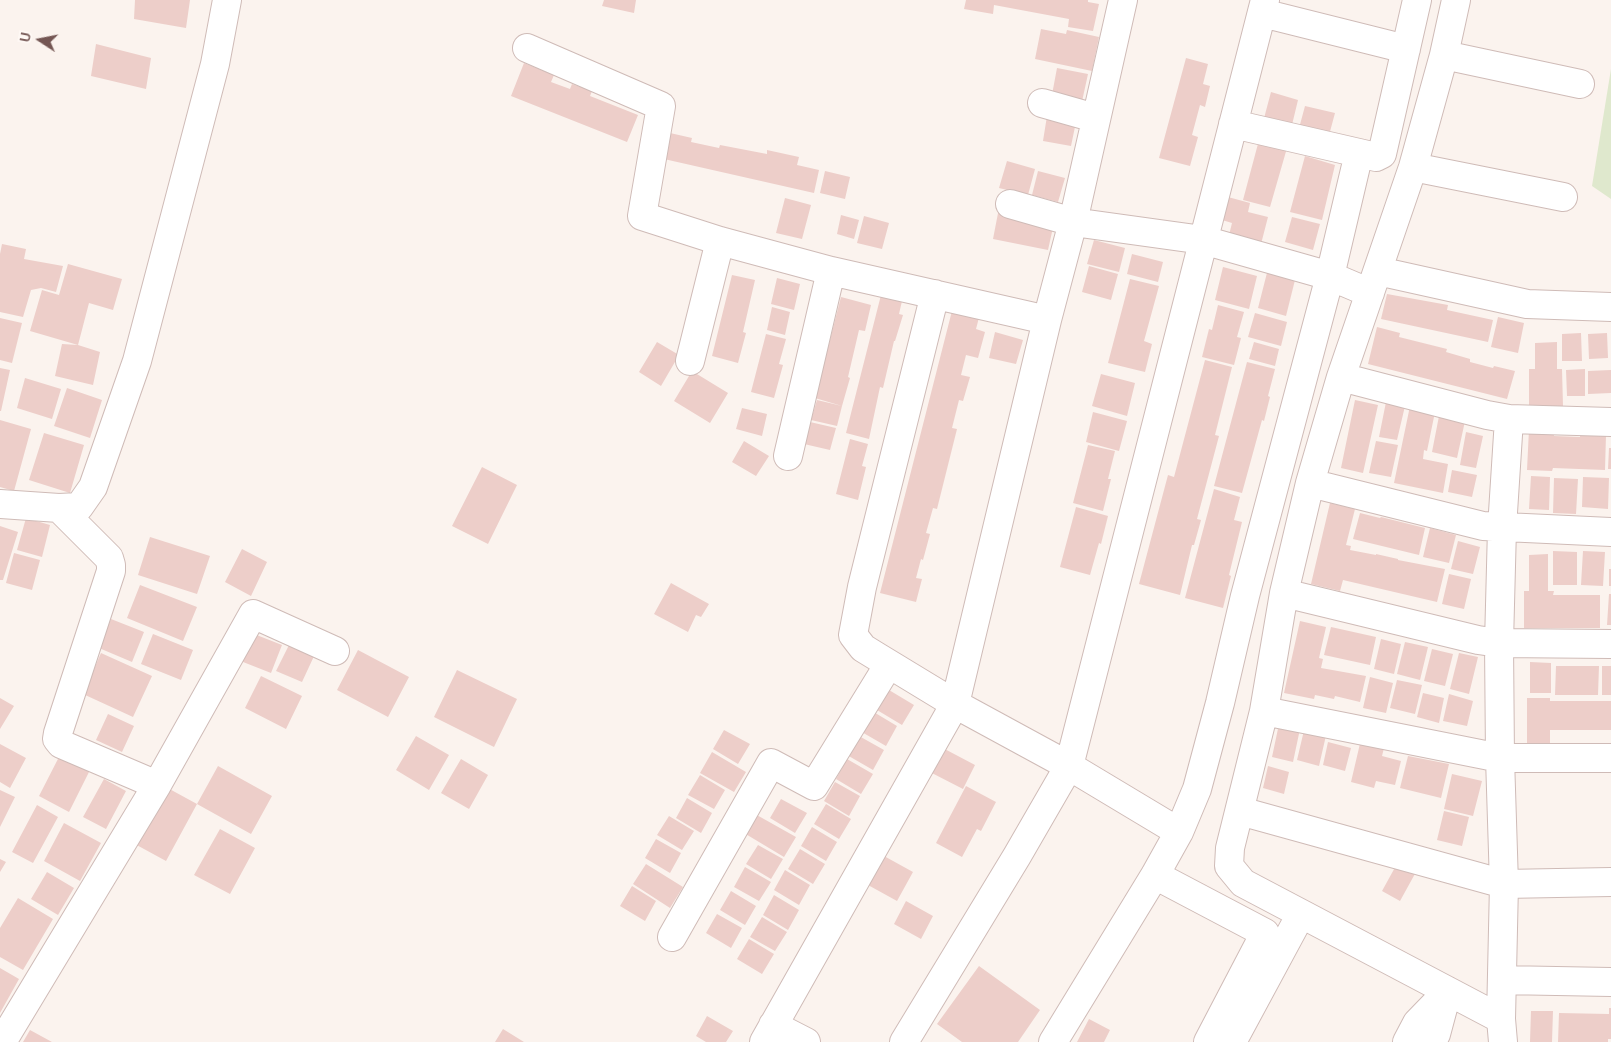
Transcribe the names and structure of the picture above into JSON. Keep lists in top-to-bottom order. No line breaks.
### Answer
{"north":"left"}
